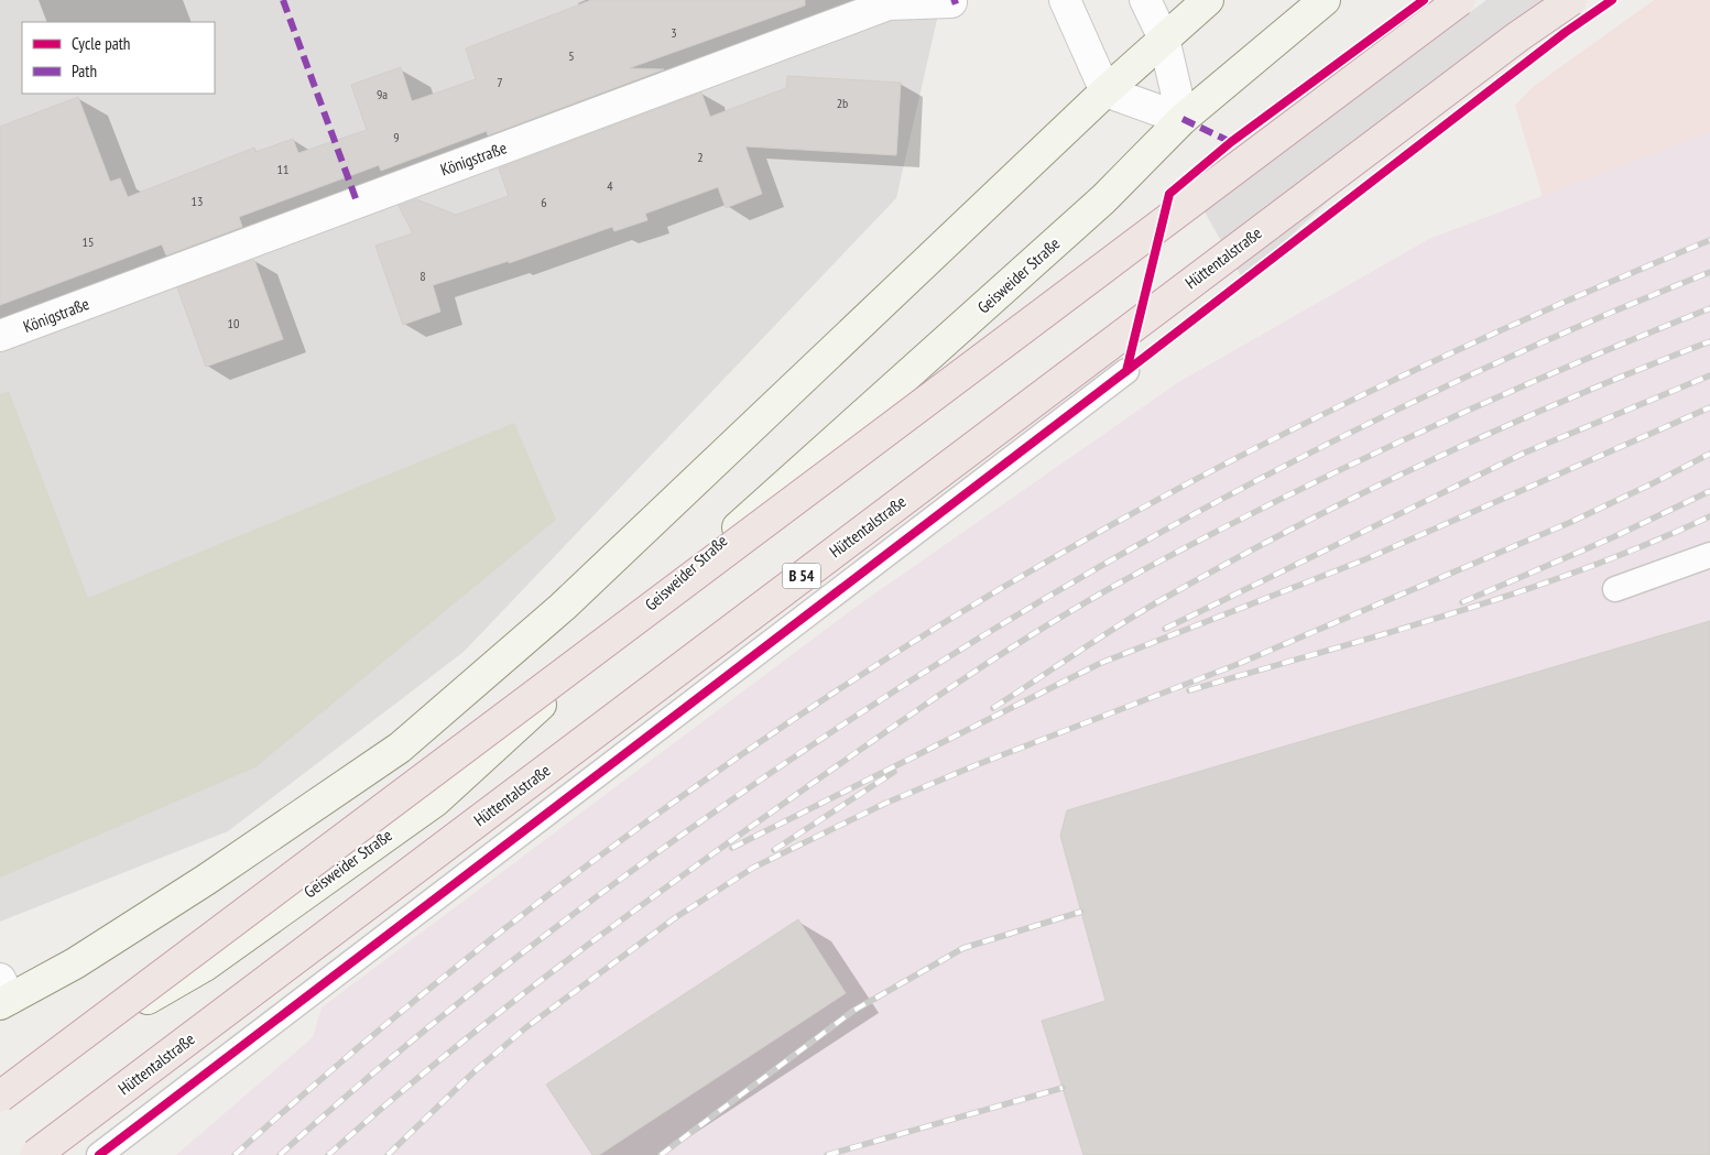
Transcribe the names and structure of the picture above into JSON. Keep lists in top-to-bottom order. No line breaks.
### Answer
{"streets":{"highway":["Hüttentalstraße","B 54"],"main road":["Geisweider Straße"],"street":["Königstraße"]},"house_numbers":["3","5","7","9a","2b","9","2","11","4","13","6","15","8","10"],"legend":["Cycle path","Path"]}
